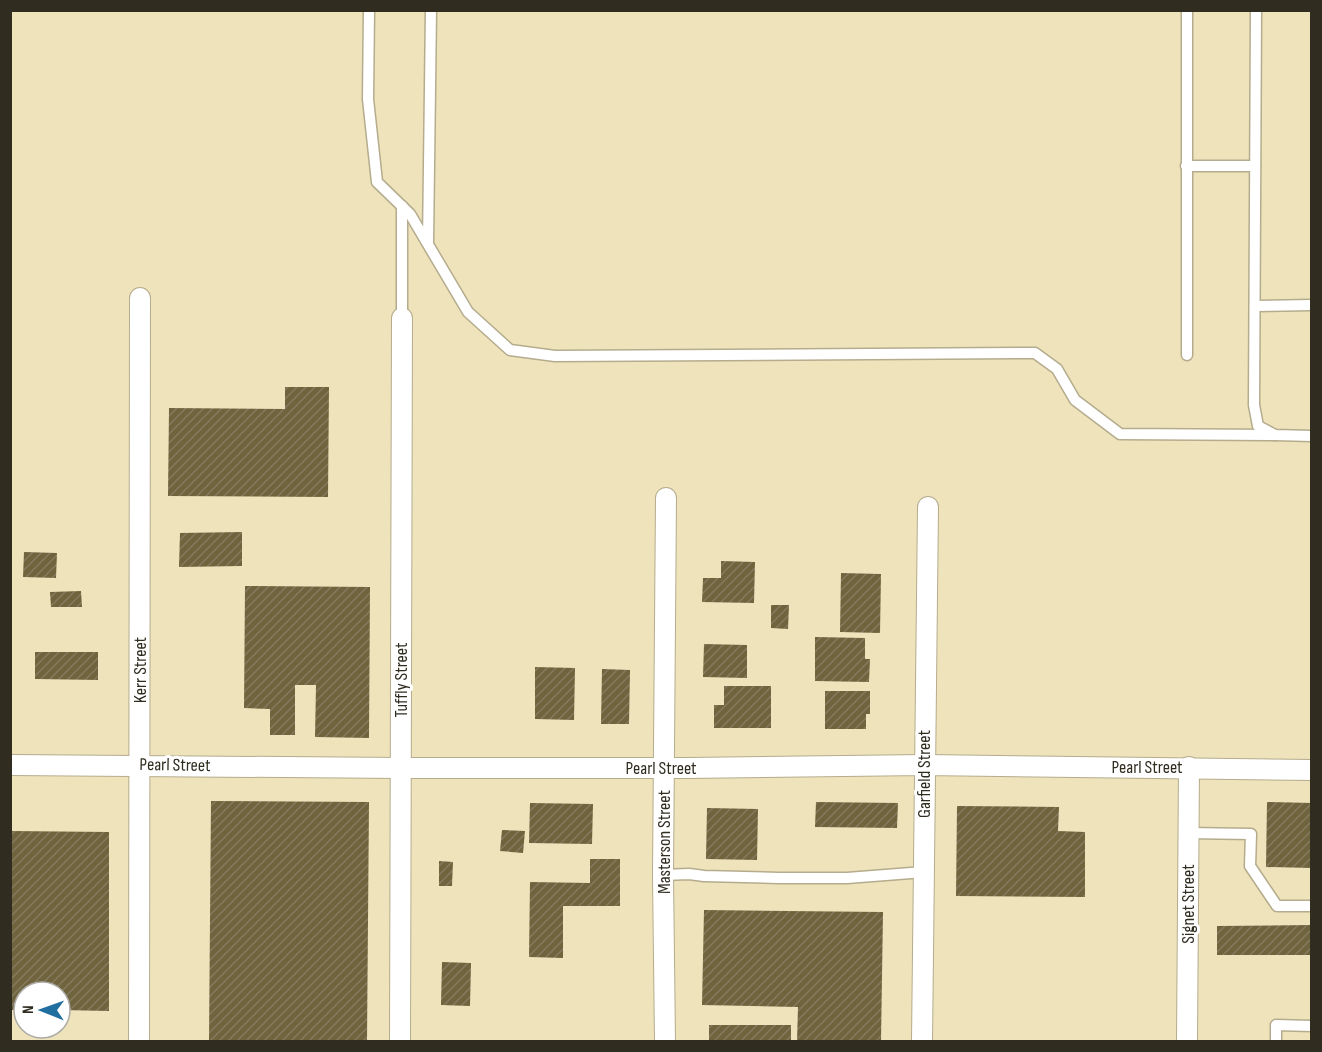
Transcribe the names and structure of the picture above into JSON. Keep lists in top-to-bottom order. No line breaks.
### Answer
{"streets":{"street":["Kerr Street","Tuffly Street","Pearl Street","Garfield Street","Masterson Street","Signet Street"]},"crossings":[["Kerr Street","Pearl Street"],["Tuffly Street","Pearl Street"],["Pearl Street","Garfield Street"],["Pearl Street","Masterson Street"],["Pearl Street","Signet Street"]],"north":"left"}
